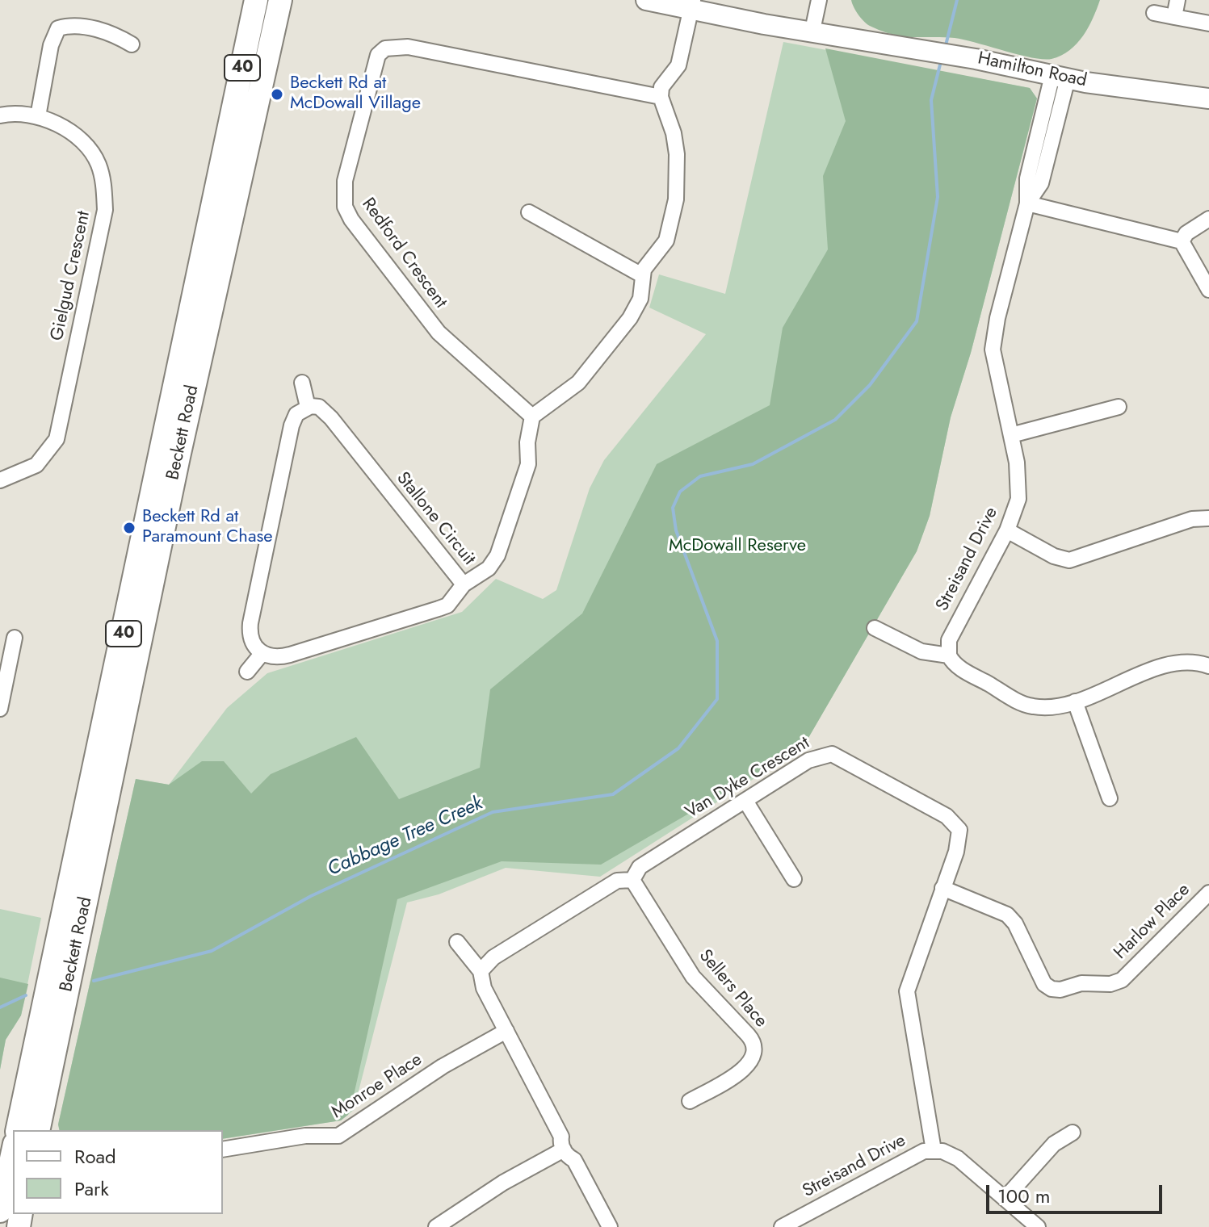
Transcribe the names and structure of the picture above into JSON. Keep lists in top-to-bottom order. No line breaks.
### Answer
{"streets":{"main road":["40","Hamilton Road","Beckett Road"],"street":["Redford Crescent","Gielgud Crescent","Stallone Circuit","Streisand Drive","Van Dyke Crescent","Harlow Place","Sellers Place","Monroe Place"]},"crossings":[["Hamilton Road","Streisand Drive"],["Streisand Drive","Van Dyke Crescent"],["Van Dyke Crescent","Harlow Place"],["Van Dyke Crescent","Sellers Place"]],"water":["Cabbage Tree Creek"],"parks":["McDowall Reserve"],"places":["Beckett Rd at McDowall Village","Beckett Rd at Paramount Chase"],"legend":["Road","Park"],"scale_bar":"100 m"}
